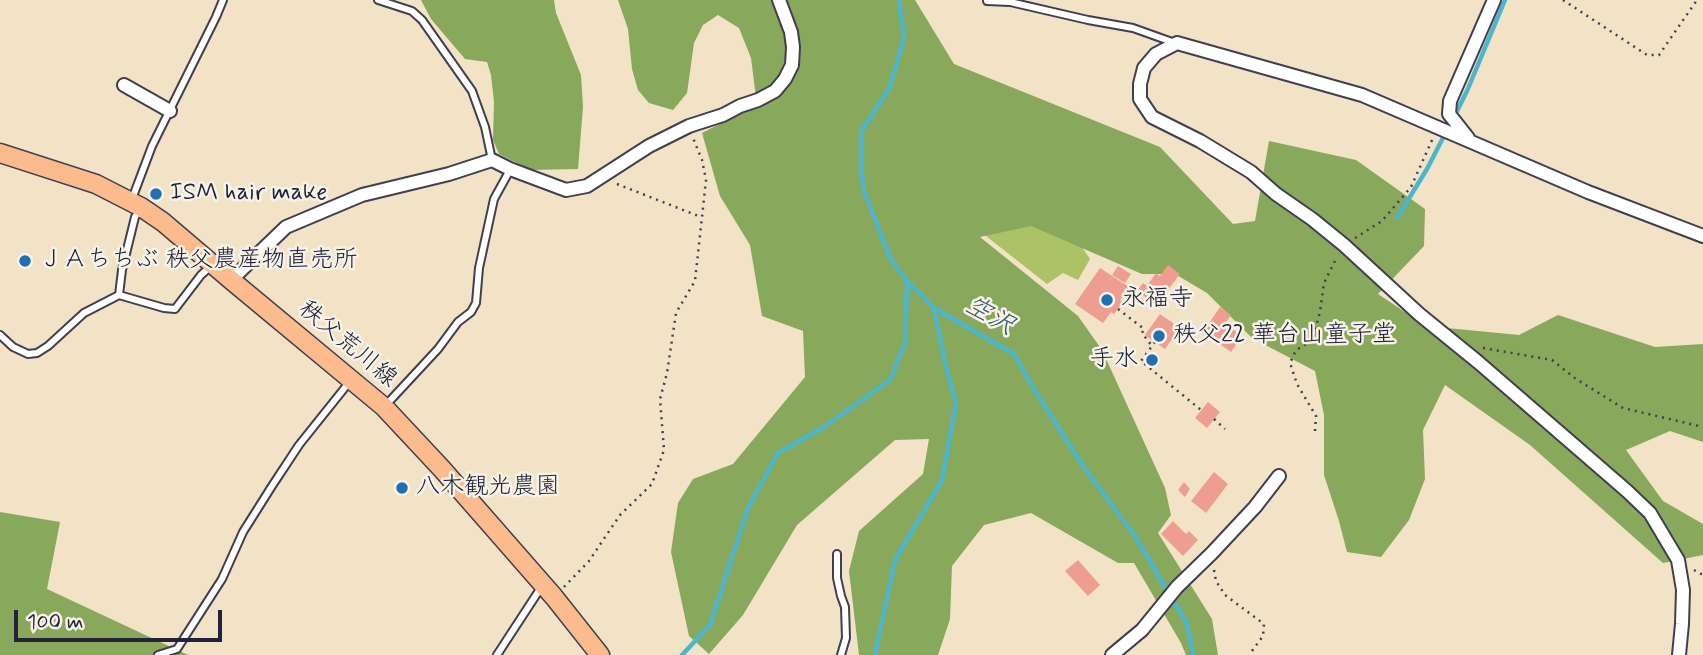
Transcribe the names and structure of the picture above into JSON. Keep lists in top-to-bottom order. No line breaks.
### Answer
{"streets":{"main road":["秩父荒川線"]},"water":["空沢"],"places":["ISM hair make","ＪＡちちぶ 秩父農産物直売所","永福寺","秩父22 華台山童子堂","手水","八木観光農園"],"scale_bar":"100 m"}
